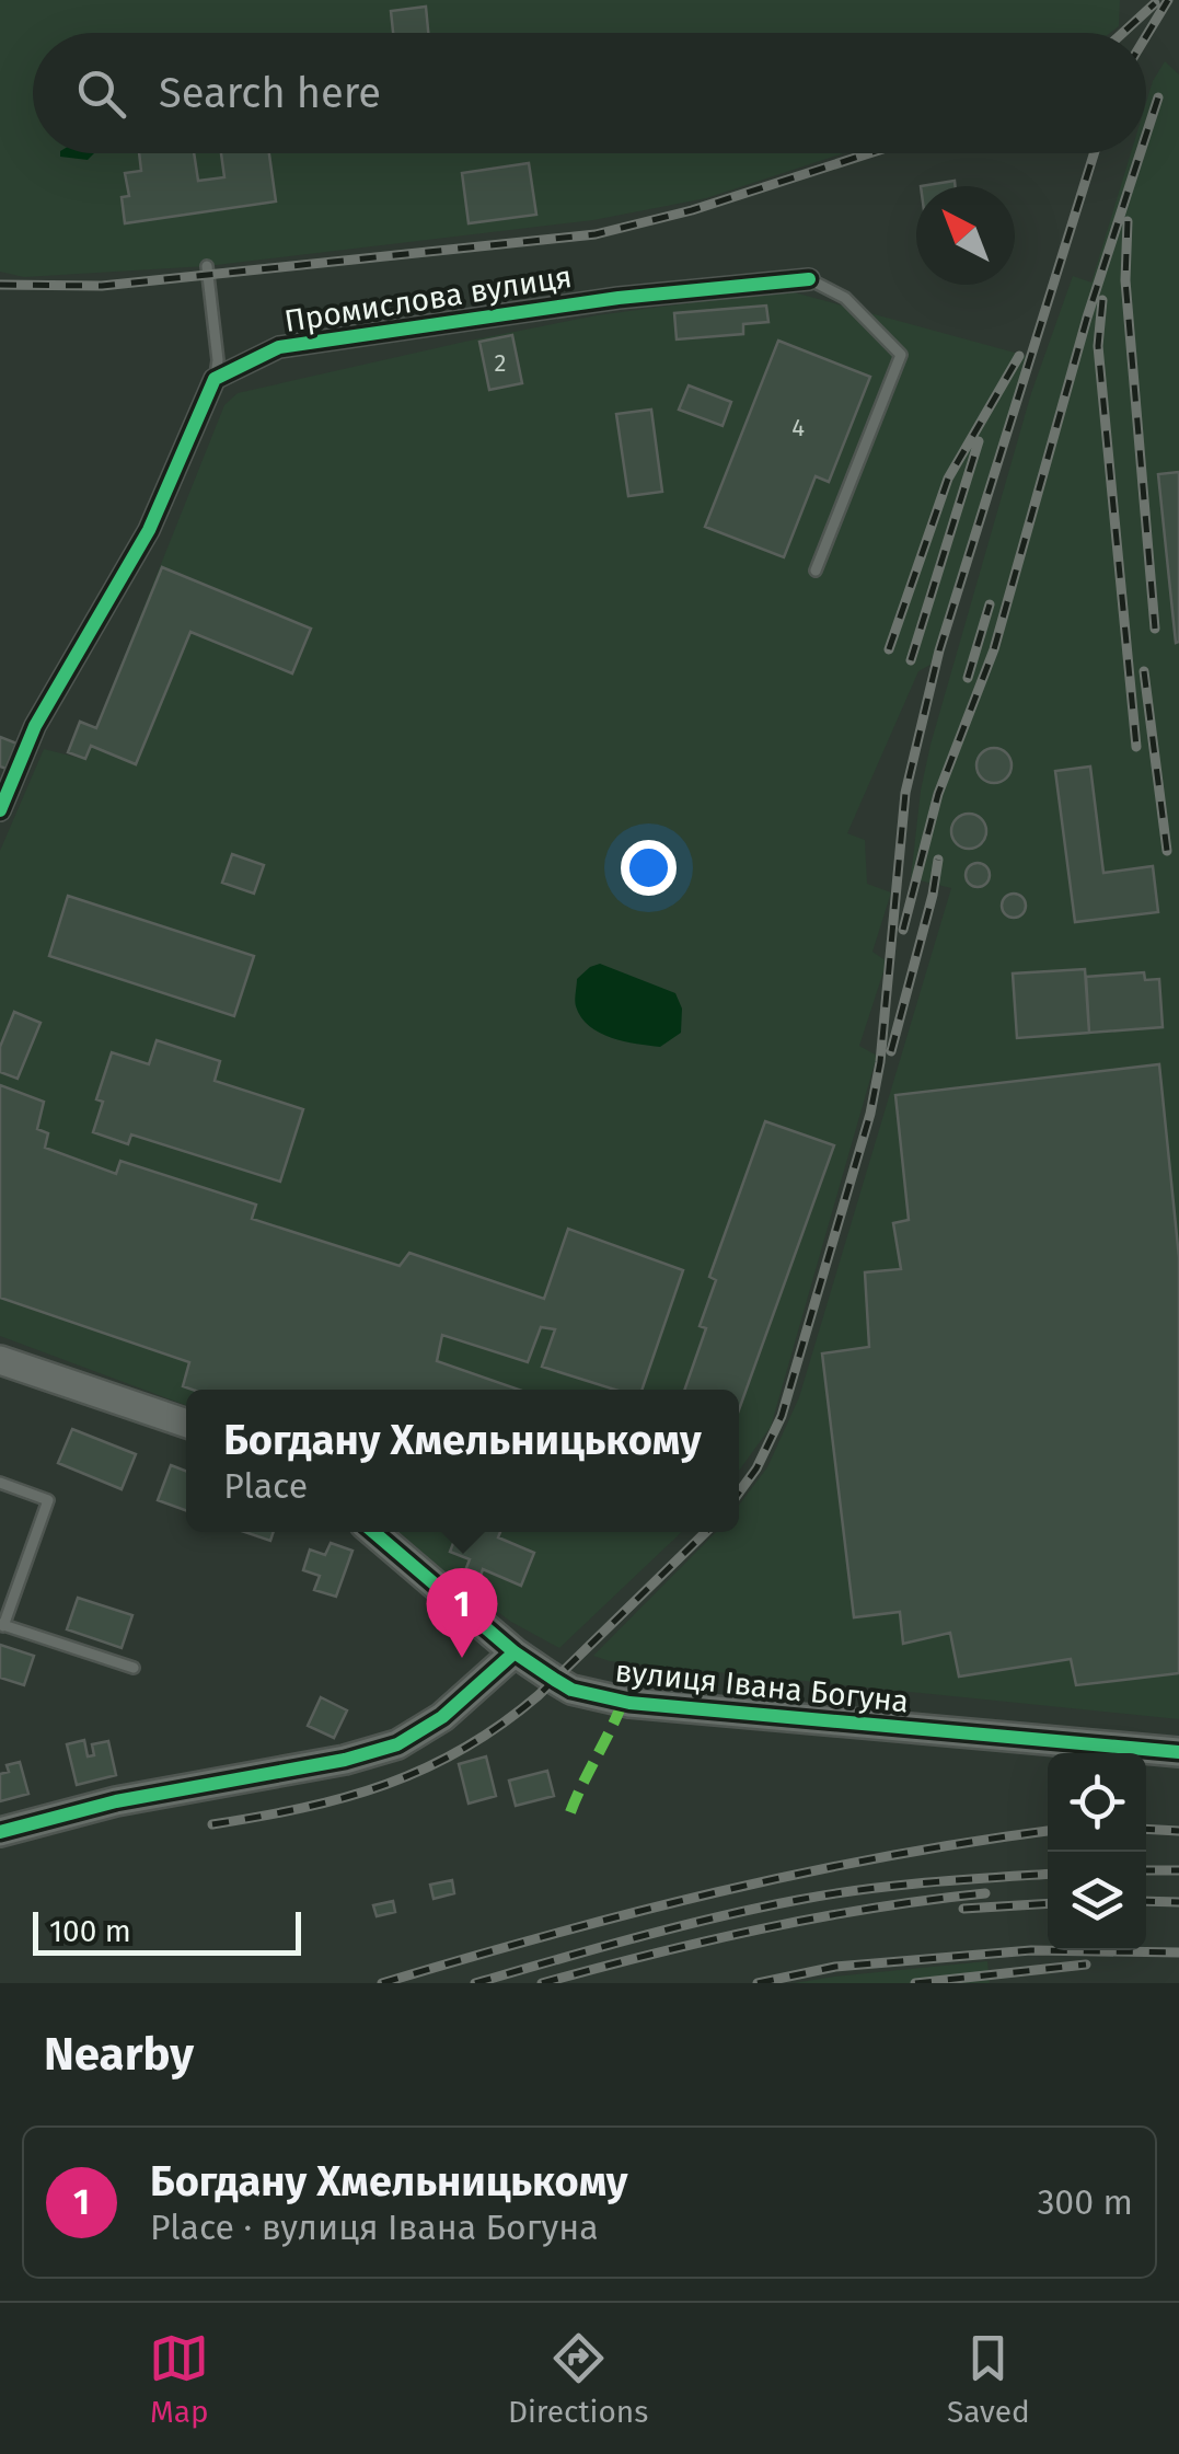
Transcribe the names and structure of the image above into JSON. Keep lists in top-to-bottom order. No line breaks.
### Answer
{"streets":{"street":["Промислова вулиця","вулиця Івана Богуна"]},"house_numbers":["2","4"],"scale_bar":"100 m","north":"top left","page":{"search":"Search here","popup":["Богдану Хмельницькому","Place"],"pins":"1","scale":"100 m","heading":"Nearby","list":[{"mark":"1","name":"Богдану Хмельницькому","note":"Place · вулиця Івана Богуна","value":"300 m"}],"nav":["Map","Directions","Saved"]}}
